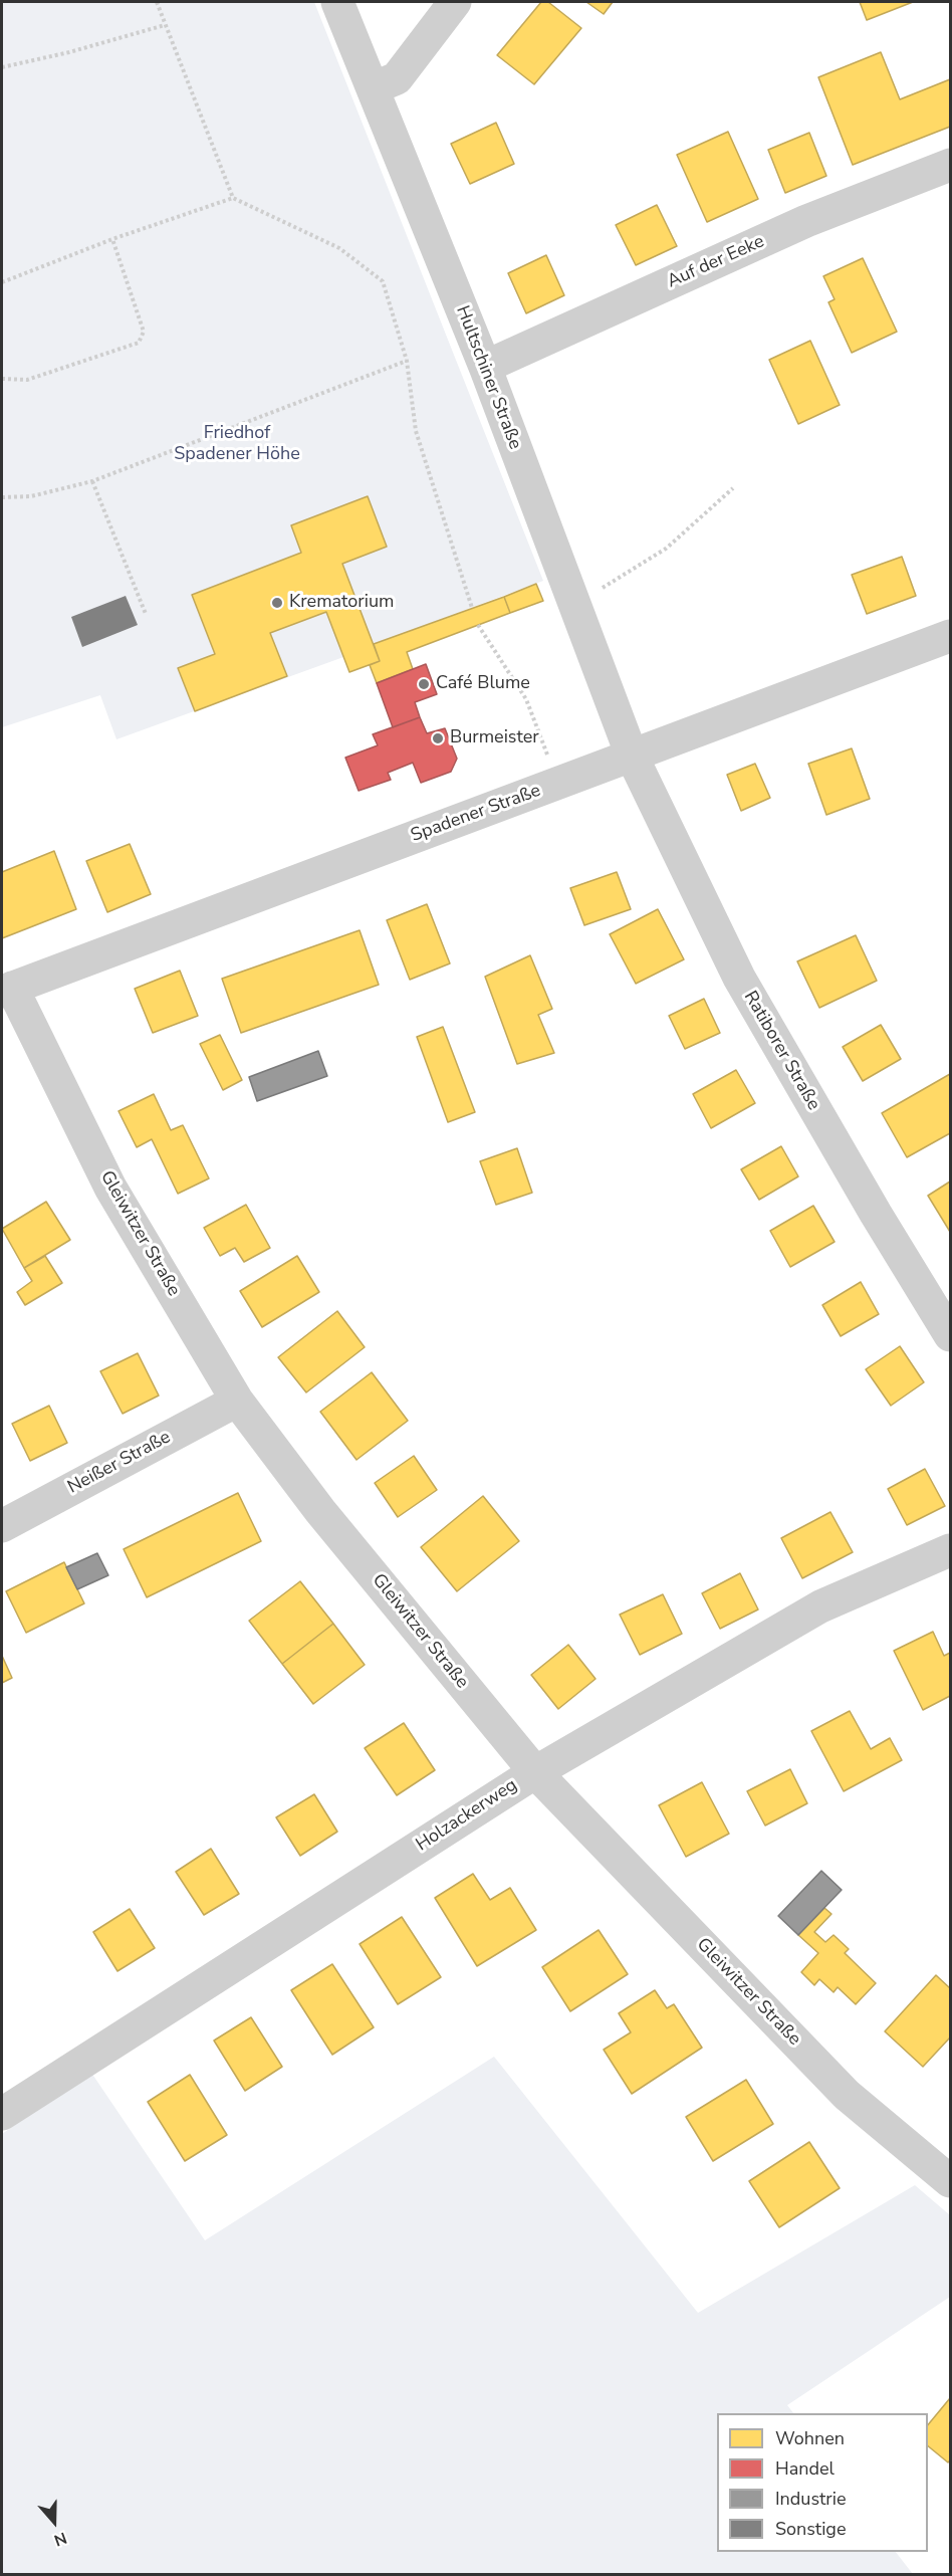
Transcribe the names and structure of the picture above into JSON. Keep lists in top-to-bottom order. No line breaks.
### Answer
{"streets":{"street":["Auf der Eeke","Hultschiner Straße","Spadener Straße","Ratiborer Straße","Gleiwitzer Straße","Neißer Straße","Holzackerweg"]},"crossings":[["Auf der Eeke","Hultschiner Straße"],["Hultschiner Straße","Spadener Straße"],["Hultschiner Straße","Ratiborer Straße"],["Spadener Straße","Ratiborer Straße"],["Spadener Straße","Gleiwitzer Straße"],["Gleiwitzer Straße","Neißer Straße"],["Gleiwitzer Straße","Holzackerweg"]],"parks":["Friedhof Spadener Höhe"],"places":["Krematorium","Café Blume","Burmeister"],"legend":["Wohnen","Handel","Industrie","Sonstige"],"north":"bottom"}
